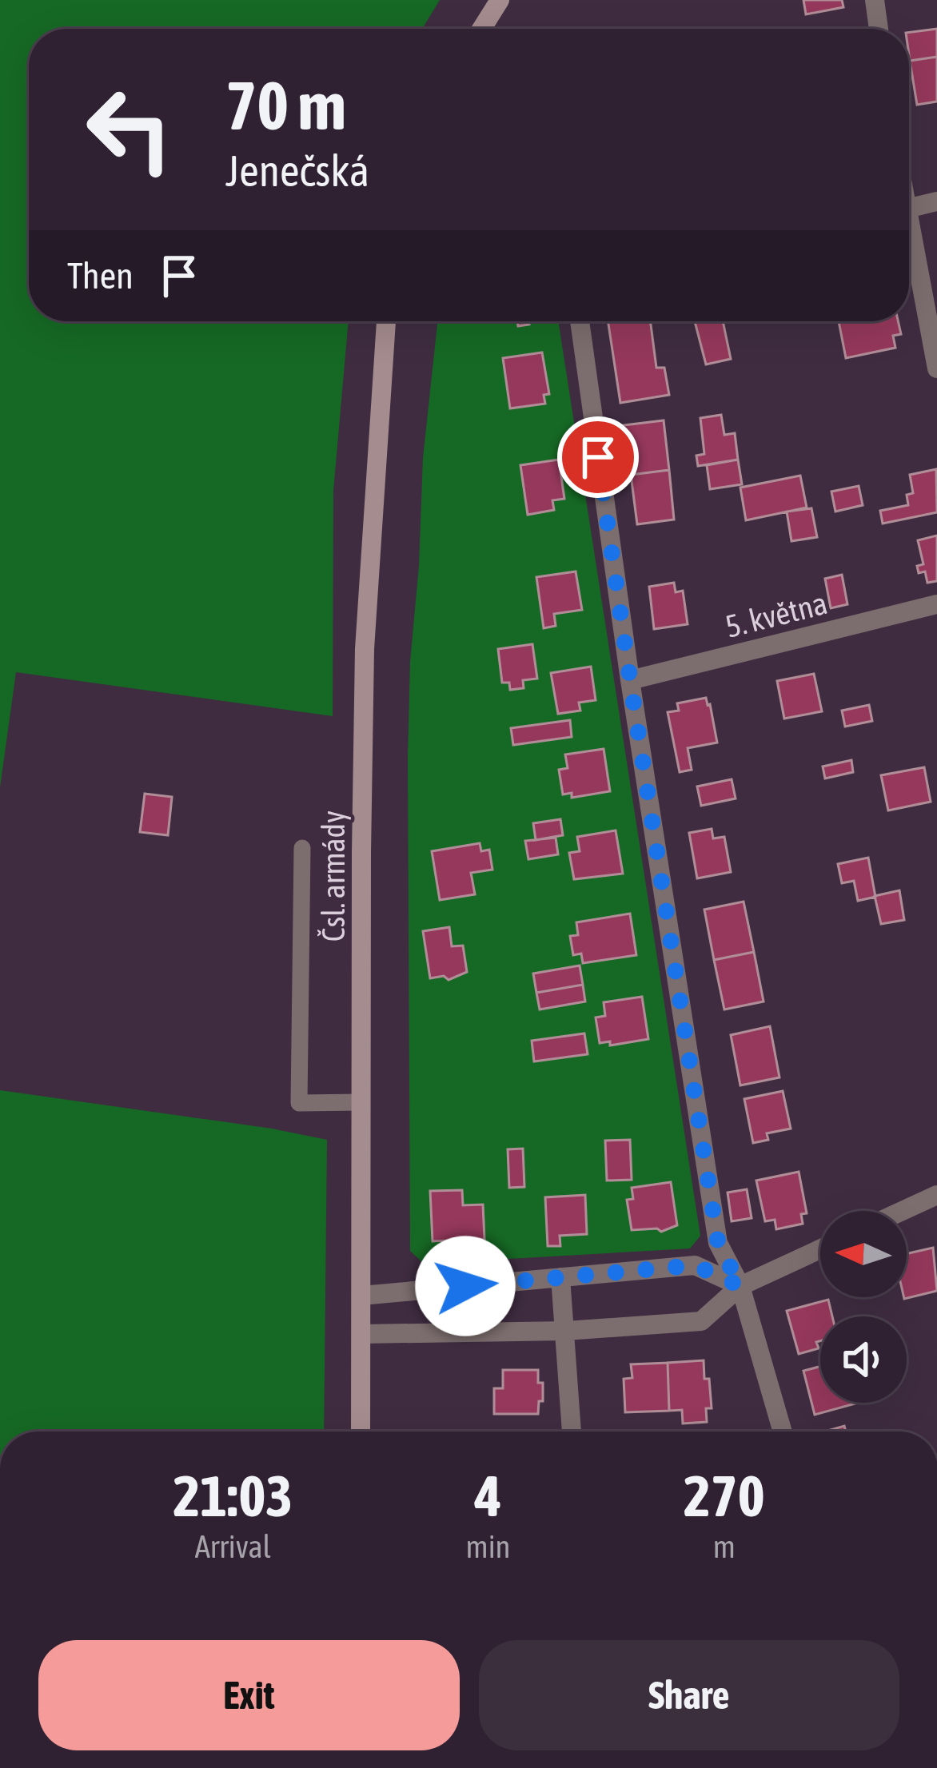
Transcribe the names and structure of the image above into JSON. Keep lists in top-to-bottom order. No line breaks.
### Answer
{"streets":{"main road":["Čsl. armády"],"street":["5. května"]},"north":"left","page":{"turn":["70 m","Jenečská"],"then":"Then","eta":["21:03","Arrival","4","min","270","m"],"buttons":["Exit","Share"]}}
